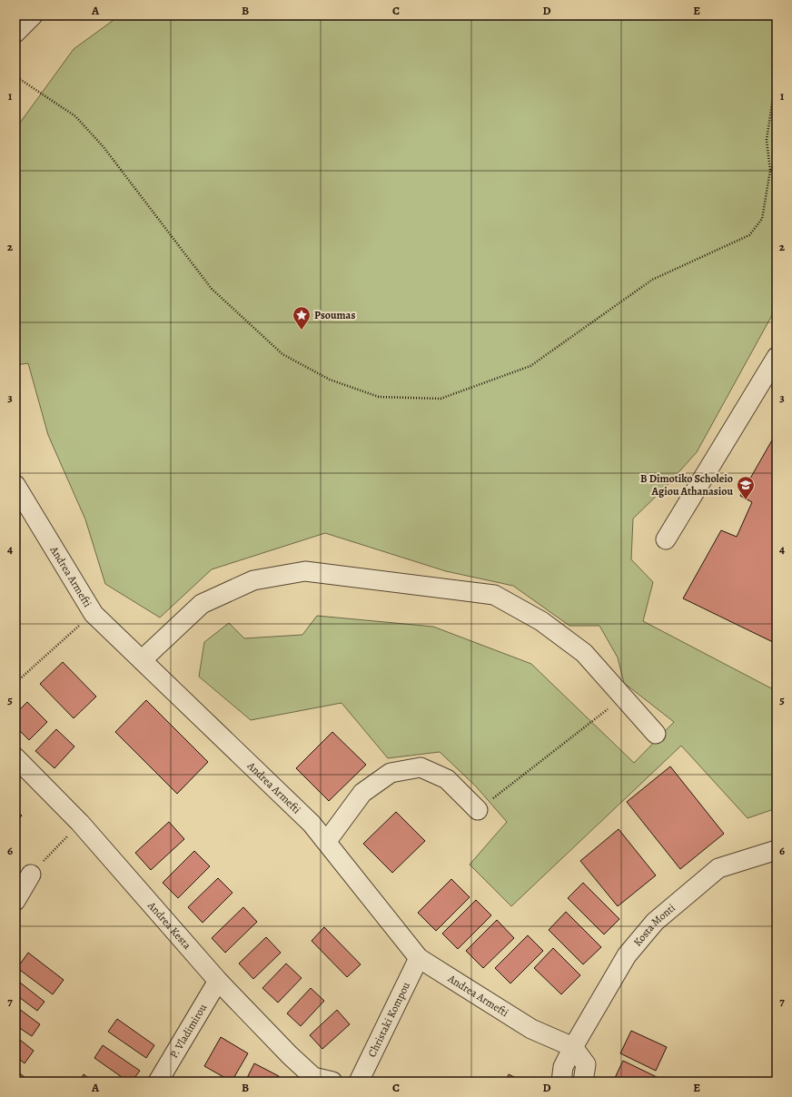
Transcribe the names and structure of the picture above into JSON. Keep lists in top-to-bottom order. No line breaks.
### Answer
{"streets":{"street":["Andrea Armefti","Andrea Kesta","Kosta Monti","Christaki Kompou","P. Vladimirou"]},"crossings":[["Andrea Armefti","Kosta Monti"],["Andrea Armefti","Christaki Kompou"],["Andrea Kesta","P. Vladimirou"]],"places":{"place":["Psoumas"],"school or university":["B Dimotiko Scholeio Agiou Athanasiou"]},"grid":{"columns":["A","B","C","D","E"],"rows":["1","2","3","4","5","6","7"]}}
